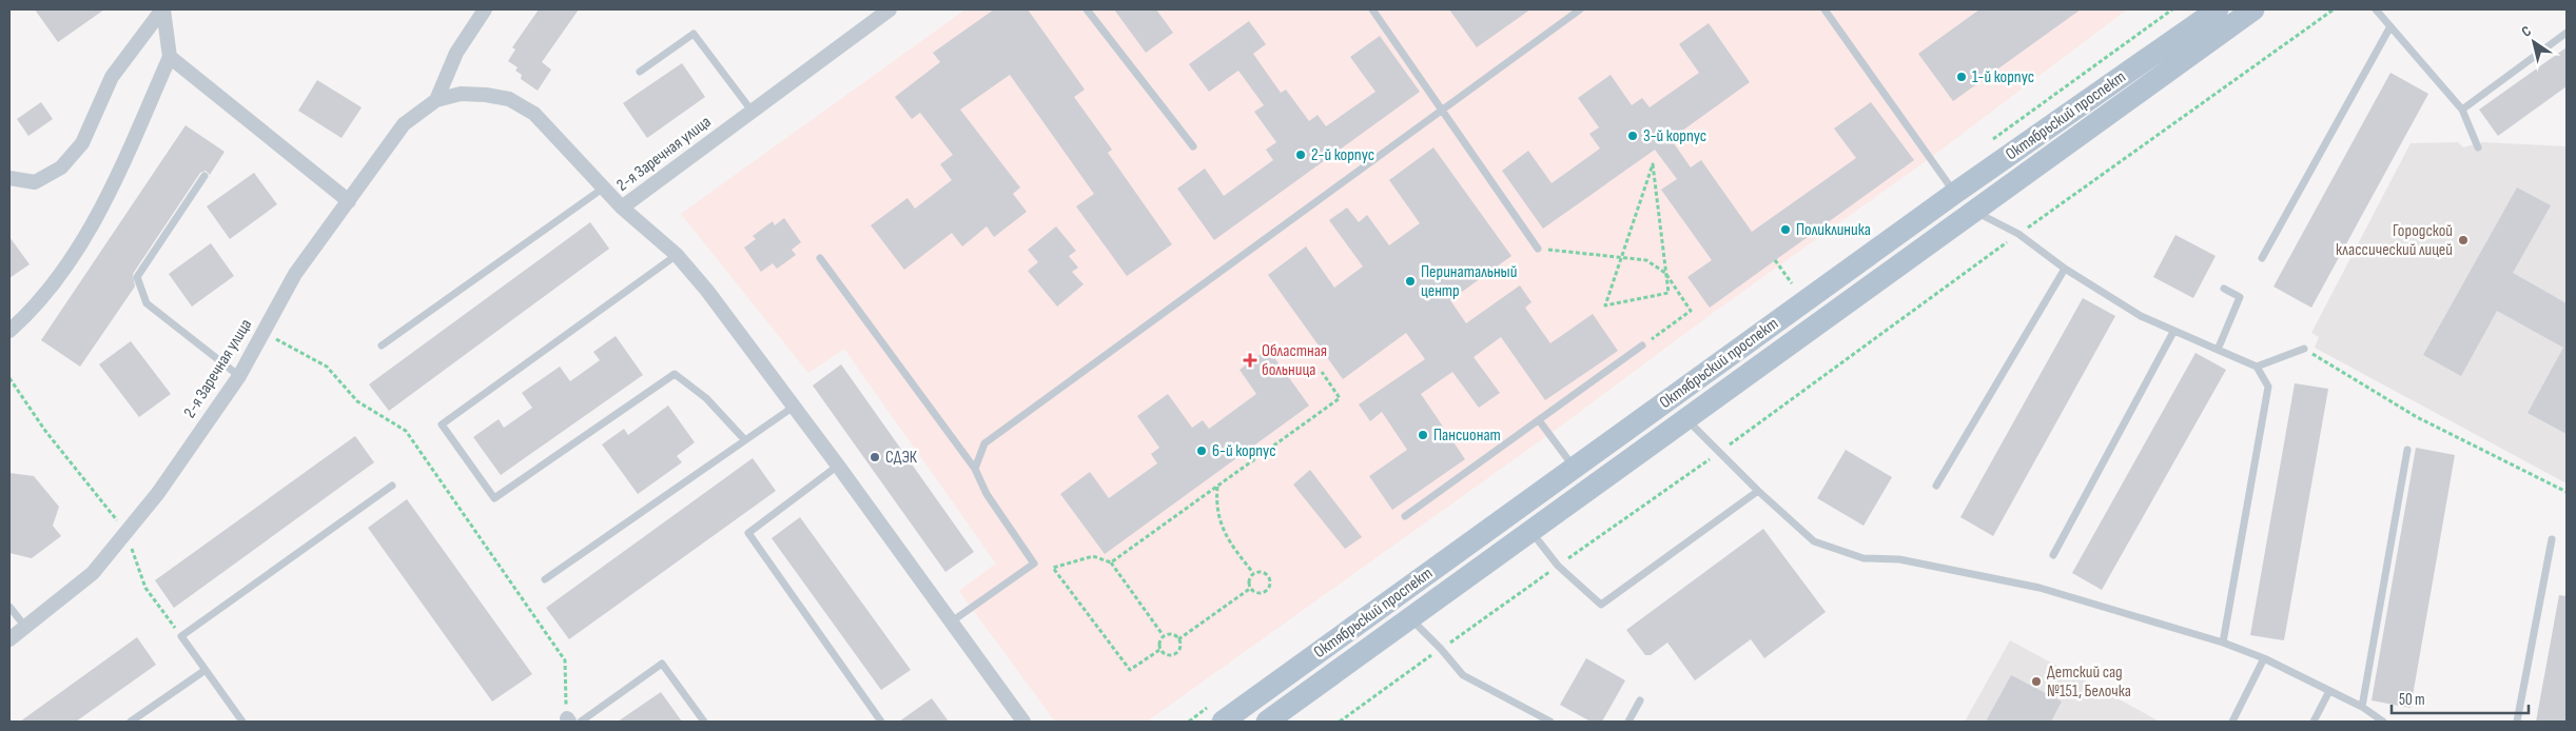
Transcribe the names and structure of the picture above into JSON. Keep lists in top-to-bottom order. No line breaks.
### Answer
{"streets":{"main road":["Октябрьский проспект"],"street":["2-я Заречная улица"]},"places":{"other":["1-й корпус","3-й корпус","2-й корпус","Поликлиника","Городской классический лицей","Перинатальный центр","Пансионат","6-й корпус","СДЭК","Детский сад №151, Белочка"],"health":["Областная больница"]},"scale_bar":"50 m","north":"top left"}
